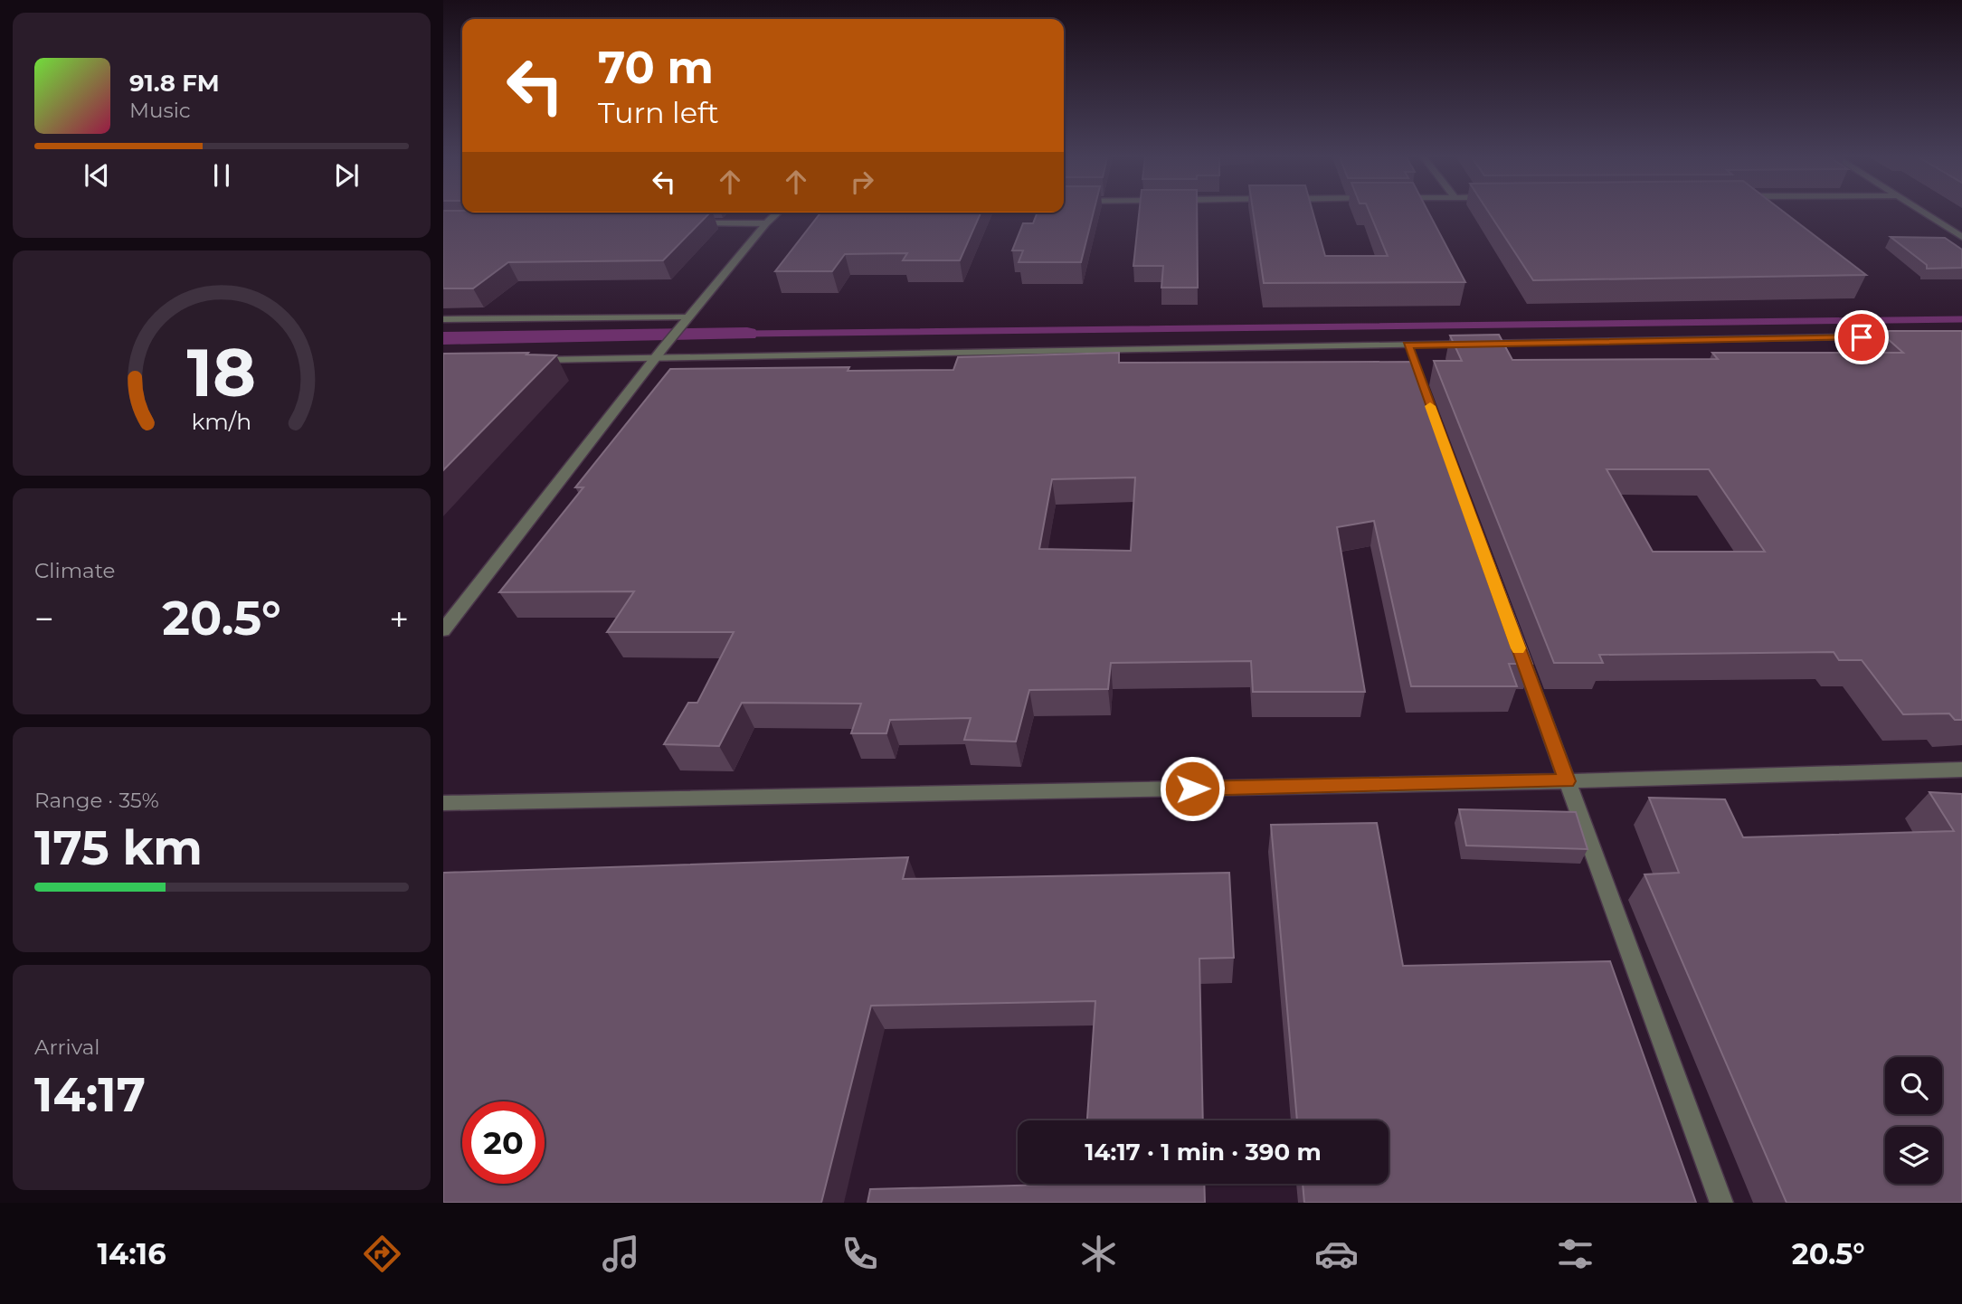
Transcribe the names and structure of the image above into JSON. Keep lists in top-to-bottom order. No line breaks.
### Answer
{"page":{"turn":["70 m","Turn left"],"song":["91.8 FM","Music"],"tile":["Climate",["Range · 35%","175 km"],["Arrival","14:17"]],"heat":["−","20.5°","+"],"limit":"20","trip":"14:17 · 1 min · 390 m","tabs":["14:16","20.5°"],"gauge":["18","km/h"]}}
